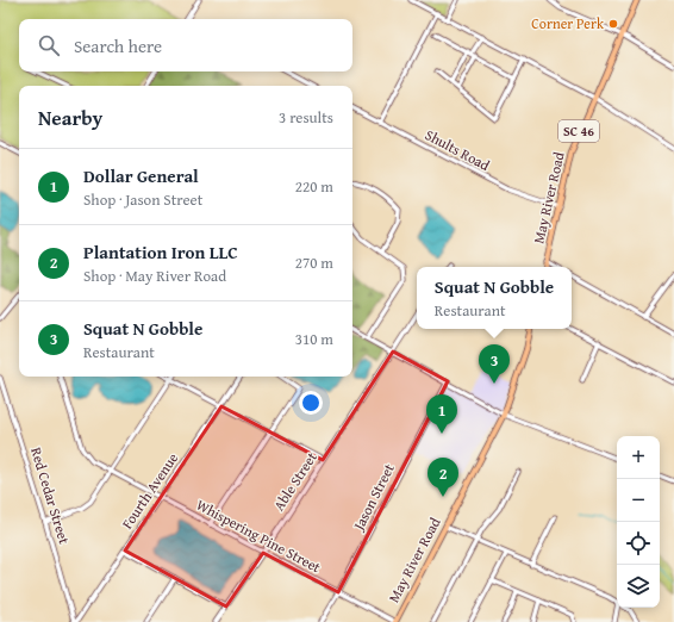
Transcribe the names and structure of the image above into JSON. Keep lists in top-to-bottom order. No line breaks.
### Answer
{"streets":{"main road":["SC 46","May River Road"],"street":["Shults Road","Able Street","Fourth Avenue","Red Cedar Street","Jason Street","Whispering Pine Street"]},"crossings":[["Shults Road","May River Road"],["May River Road","Whispering Pine Street"],["Able Street","Whispering Pine Street"],["Fourth Avenue","Red Cedar Street"],["Fourth Avenue","Whispering Pine Street"],["Jason Street","Whispering Pine Street"]],"places":["Corner Perk"],"page":{"search":"Search here","heading":["Nearby","3 results"],"list":[{"mark":"1","name":"Dollar General","note":"Shop · Jason Street","value":"220 m"},{"mark":"2","name":"Plantation Iron LLC","note":"Shop · May River Road","value":"270 m"},{"mark":"3","name":"Squat N Gobble","note":"Restaurant","value":"310 m"}],"popup":["Squat N Gobble","Restaurant"],"pins":["3","1","2"],"map_buttons":["+","−"]}}
